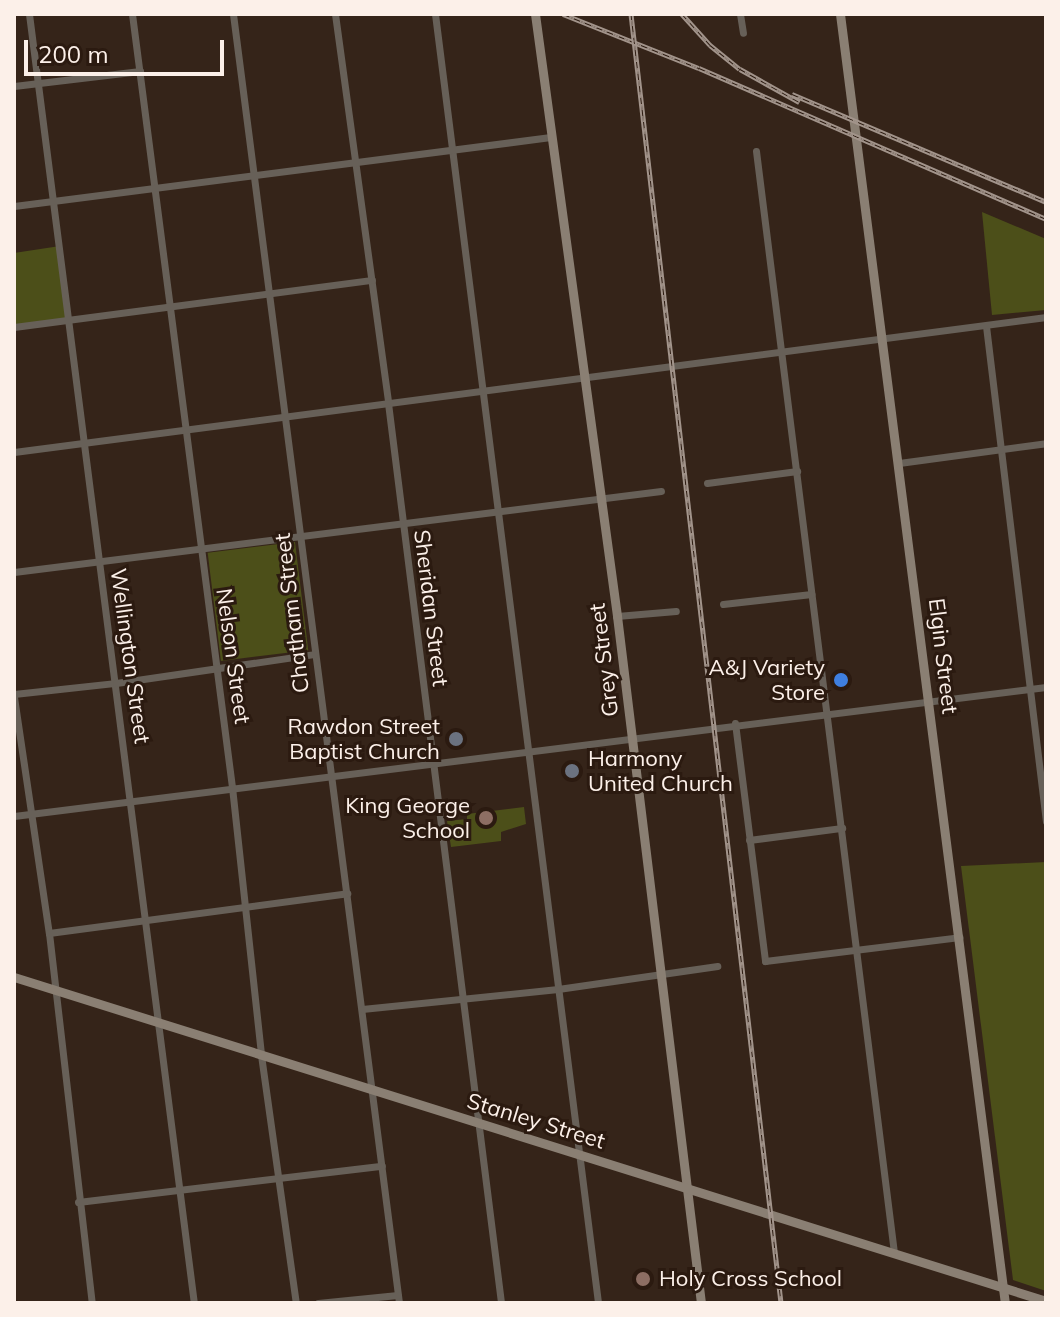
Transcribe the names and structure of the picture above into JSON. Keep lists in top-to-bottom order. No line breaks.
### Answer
{"streets":{"street":["Sheridan Street","Chatham Street","Wellington Street","Nelson Street","Elgin Street","Grey Street","Stanley Street"]},"crossings":[["Sheridan Street","Stanley Street"],["Chatham Street","Stanley Street"],["Wellington Street","Stanley Street"],["Nelson Street","Stanley Street"],["Elgin Street","Stanley Street"],["Grey Street","Stanley Street"]],"places":["A&J Variety Store","Rawdon Street Baptist Church","Harmony United Church","King George School","Holy Cross School"],"scale_bar":"200 m"}
